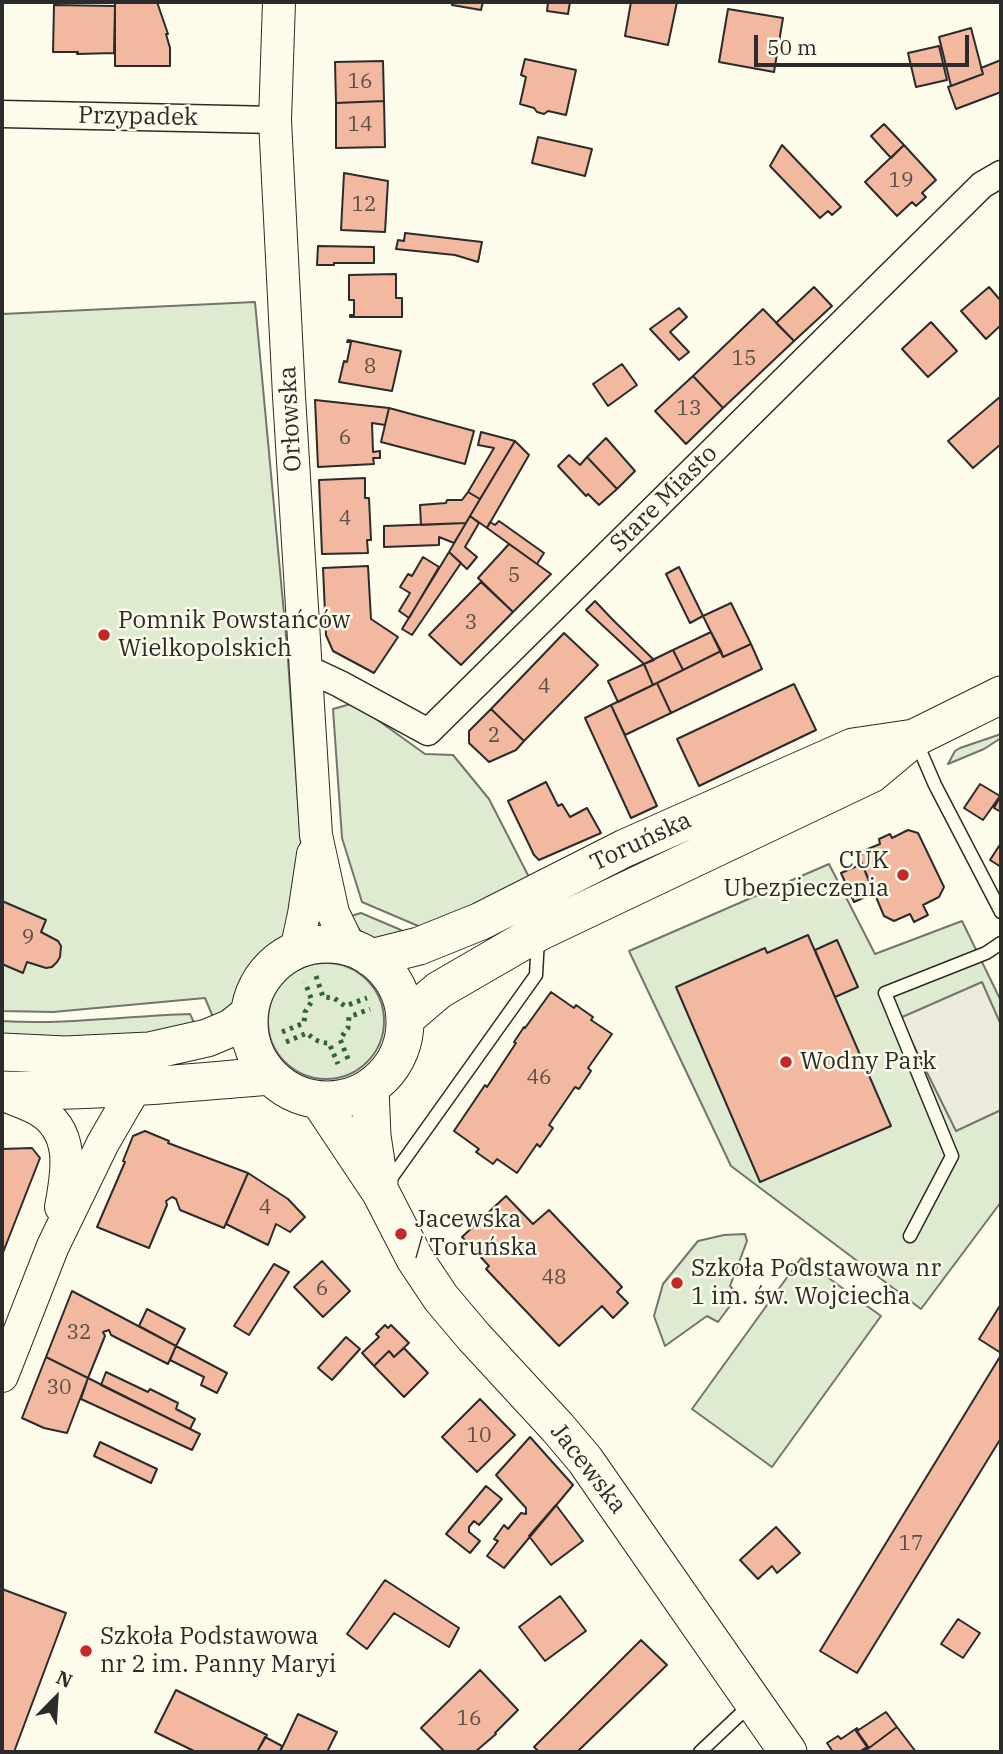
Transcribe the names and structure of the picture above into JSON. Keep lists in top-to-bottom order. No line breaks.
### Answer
{"streets":{"main road":["Toruńska","Jacewska"],"street":["Przypadek","Orłowska","Stare Miasto"]},"crossings":[["Przypadek","Orłowska"],["Orłowska","Stare Miasto"],["Orłowska","Toruńska"],["Orłowska","Jacewska"],["Toruńska","Jacewska"]],"places":["Pomnik Powstańców Wielkopolskich","CUK Ubezpieczenia","Wodny Park","Jacewska / Toruńska","Szkoła Podstawowa nr 1 im. św. Wojciecha","Szkoła Podstawowa nr 2 im. Panny Maryi"],"house_numbers":["16","14","19","12","15","8","13","6","4","5","3","4","2","9","46","4","48","6","32","30","10","17","16"],"scale_bar":"50 m","north":"top right"}
